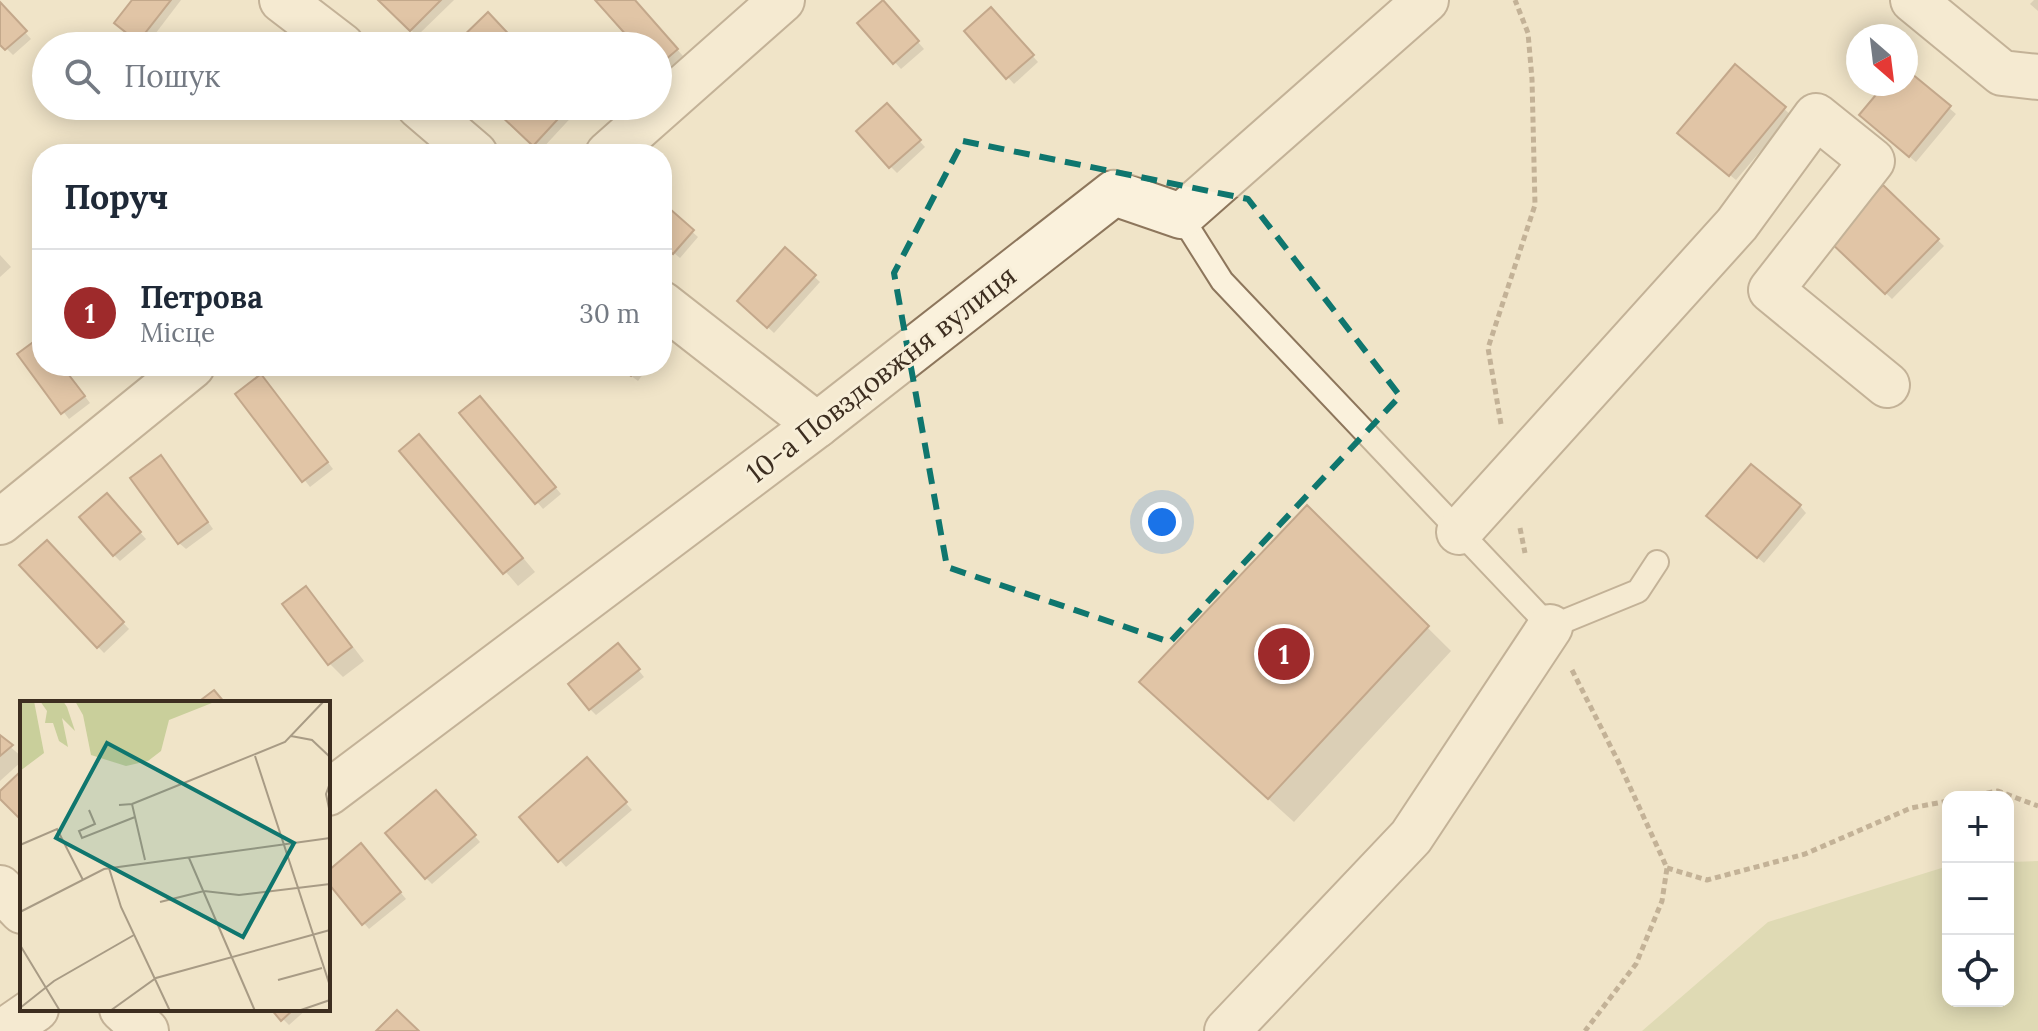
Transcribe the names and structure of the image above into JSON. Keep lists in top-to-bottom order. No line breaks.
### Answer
{"streets":{"street":["10-а Повздовжня вулиця"]},"north":"bottom right","page":{"search":"Пошук","heading":"Поруч","list":[{"mark":"1","name":"Петрова","note":"Місце","value":"30 m"}],"pins":"1","map_buttons":["+","−"]}}
